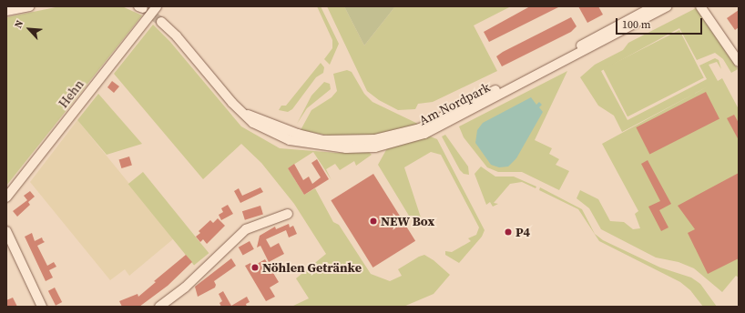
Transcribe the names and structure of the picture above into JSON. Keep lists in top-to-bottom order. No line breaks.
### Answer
{"streets":{"street":["Hehn","Am Nordpark"]},"places":["NEW Box","P4","Nöhlen Getränke"],"scale_bar":"100 m","north":"top left"}
